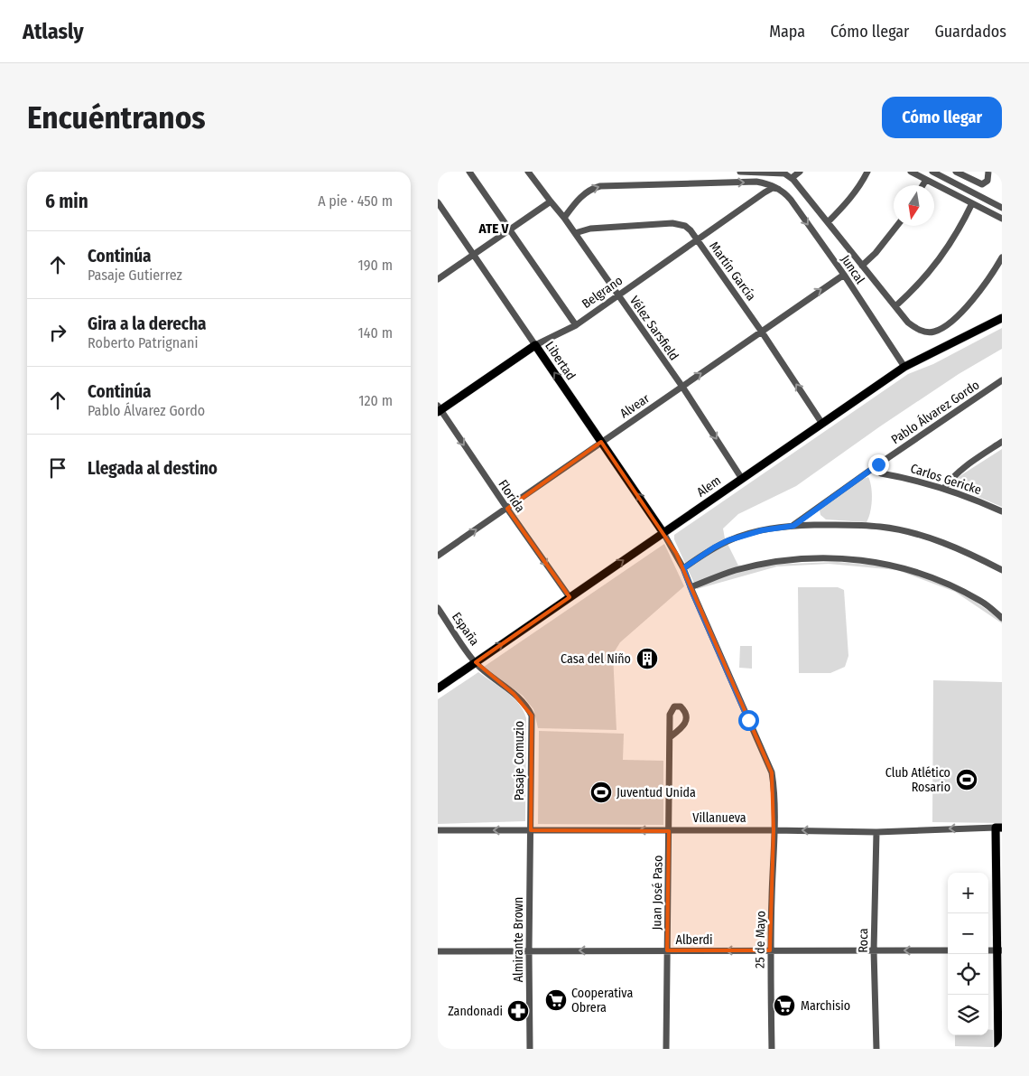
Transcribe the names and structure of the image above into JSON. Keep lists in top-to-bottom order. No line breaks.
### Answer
{"streets":{"main road":["Belgrano","Libertad","Alem"],"street":["Juncal","Martín García","Vélez Sarsfield","Alvear","Pablo Álvarez Gordo","Carlos Gericke","Florida","España","Pasaje Comuzio","Villanueva","Juan José Paso","Almirante Brown","Alberdi","25 de Mayo","Roca"]},"crossings":[["Juncal","Belgrano"],["Juncal","Alvear"],["Juncal","Alem"],["Martín García","Belgrano"],["Martín García","Vélez Sarsfield"],["Martín García","Alvear"],["Martín García","Alem"],["Belgrano","Vélez Sarsfield"],["Belgrano","Libertad"],["Belgrano","Florida"],["Vélez Sarsfield","Alvear"],["Vélez Sarsfield","Alem"],["Libertad","Alvear"],["Libertad","Alem"],["Libertad","25 de Mayo"],["Alvear","Florida"],["Alem","Florida"],["Alem","España"],["Alem","Pasaje Comuzio"],["Alem","25 de Mayo"],["España","Pasaje Comuzio"],["Pasaje Comuzio","Villanueva"],["Pasaje Comuzio","Almirante Brown"],["Villanueva","Juan José Paso"],["Villanueva","Almirante Brown"],["Villanueva","25 de Mayo"],["Villanueva","Roca"],["Juan José Paso","Alberdi"],["Almirante Brown","Alberdi"],["Alberdi","25 de Mayo"],["Alberdi","Roca"]],"one_way":["Libertad","Alvear","Florida","Villanueva","Alberdi"],"districts":["ATE V"],"places":{"building":["Casa del Niño"],"sports":["Club Atlético Rosario","Juventud Unida"],"supermarket":["Cooperativa Obrera","Marchisio"],"pharmacy":["Zandonadi"]},"north":"bottom","page":{"header":"Atlasly","nav":["Mapa","Cómo llegar","Guardados"],"buttons":"Cómo llegar","title":"Encuéntranos","heading":["6 min","A pie · 450 m"],"list":[["Continúa","Pasaje Gutierrez","190 m"],["Gira a la derecha","Roberto Patrignani","140 m"],["Continúa","Pablo Álvarez Gordo","120 m"],"Llegada al destino"],"map_buttons":["+","−"]}}
